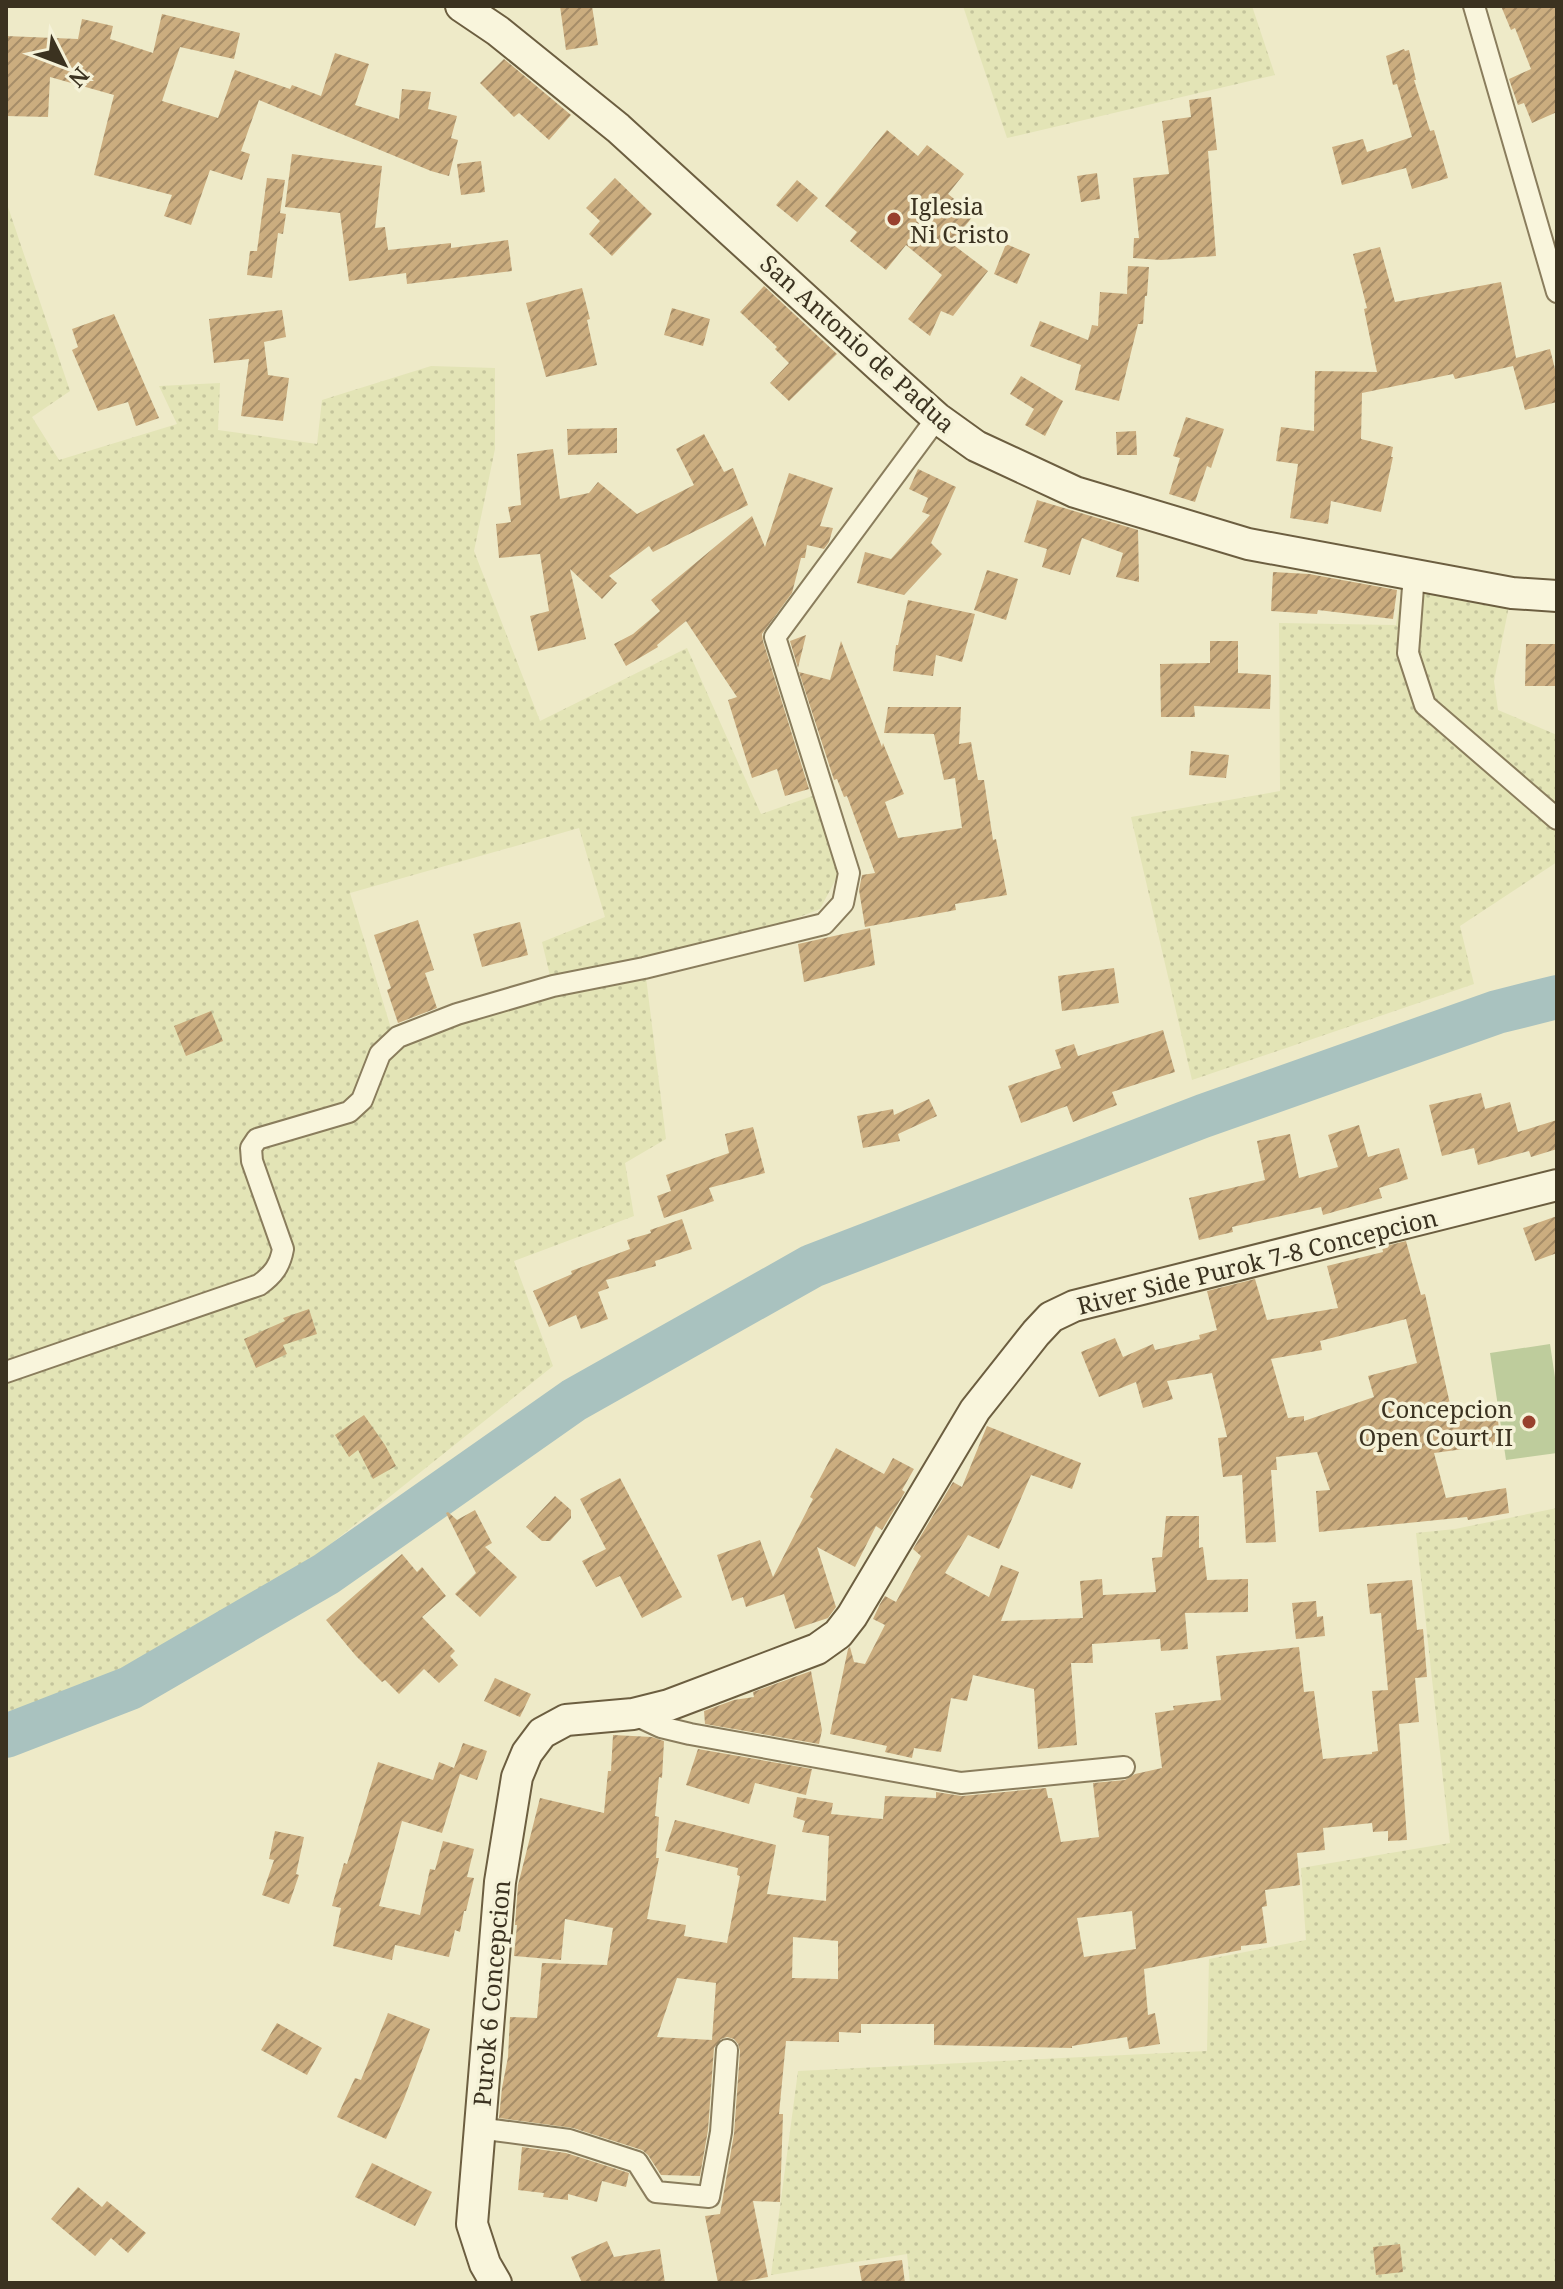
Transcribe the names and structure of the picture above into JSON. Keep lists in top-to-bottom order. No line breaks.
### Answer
{"streets":{"street":["San Antonio de Padua","River Side Purok 7-8 Concepcion","Purok 6 Concepcion"]},"crossings":[["River Side Purok 7-8 Concepcion","Purok 6 Concepcion"]],"places":["Iglesia Ni Cristo","Concepcion Open Court II"],"north":"bottom right"}
